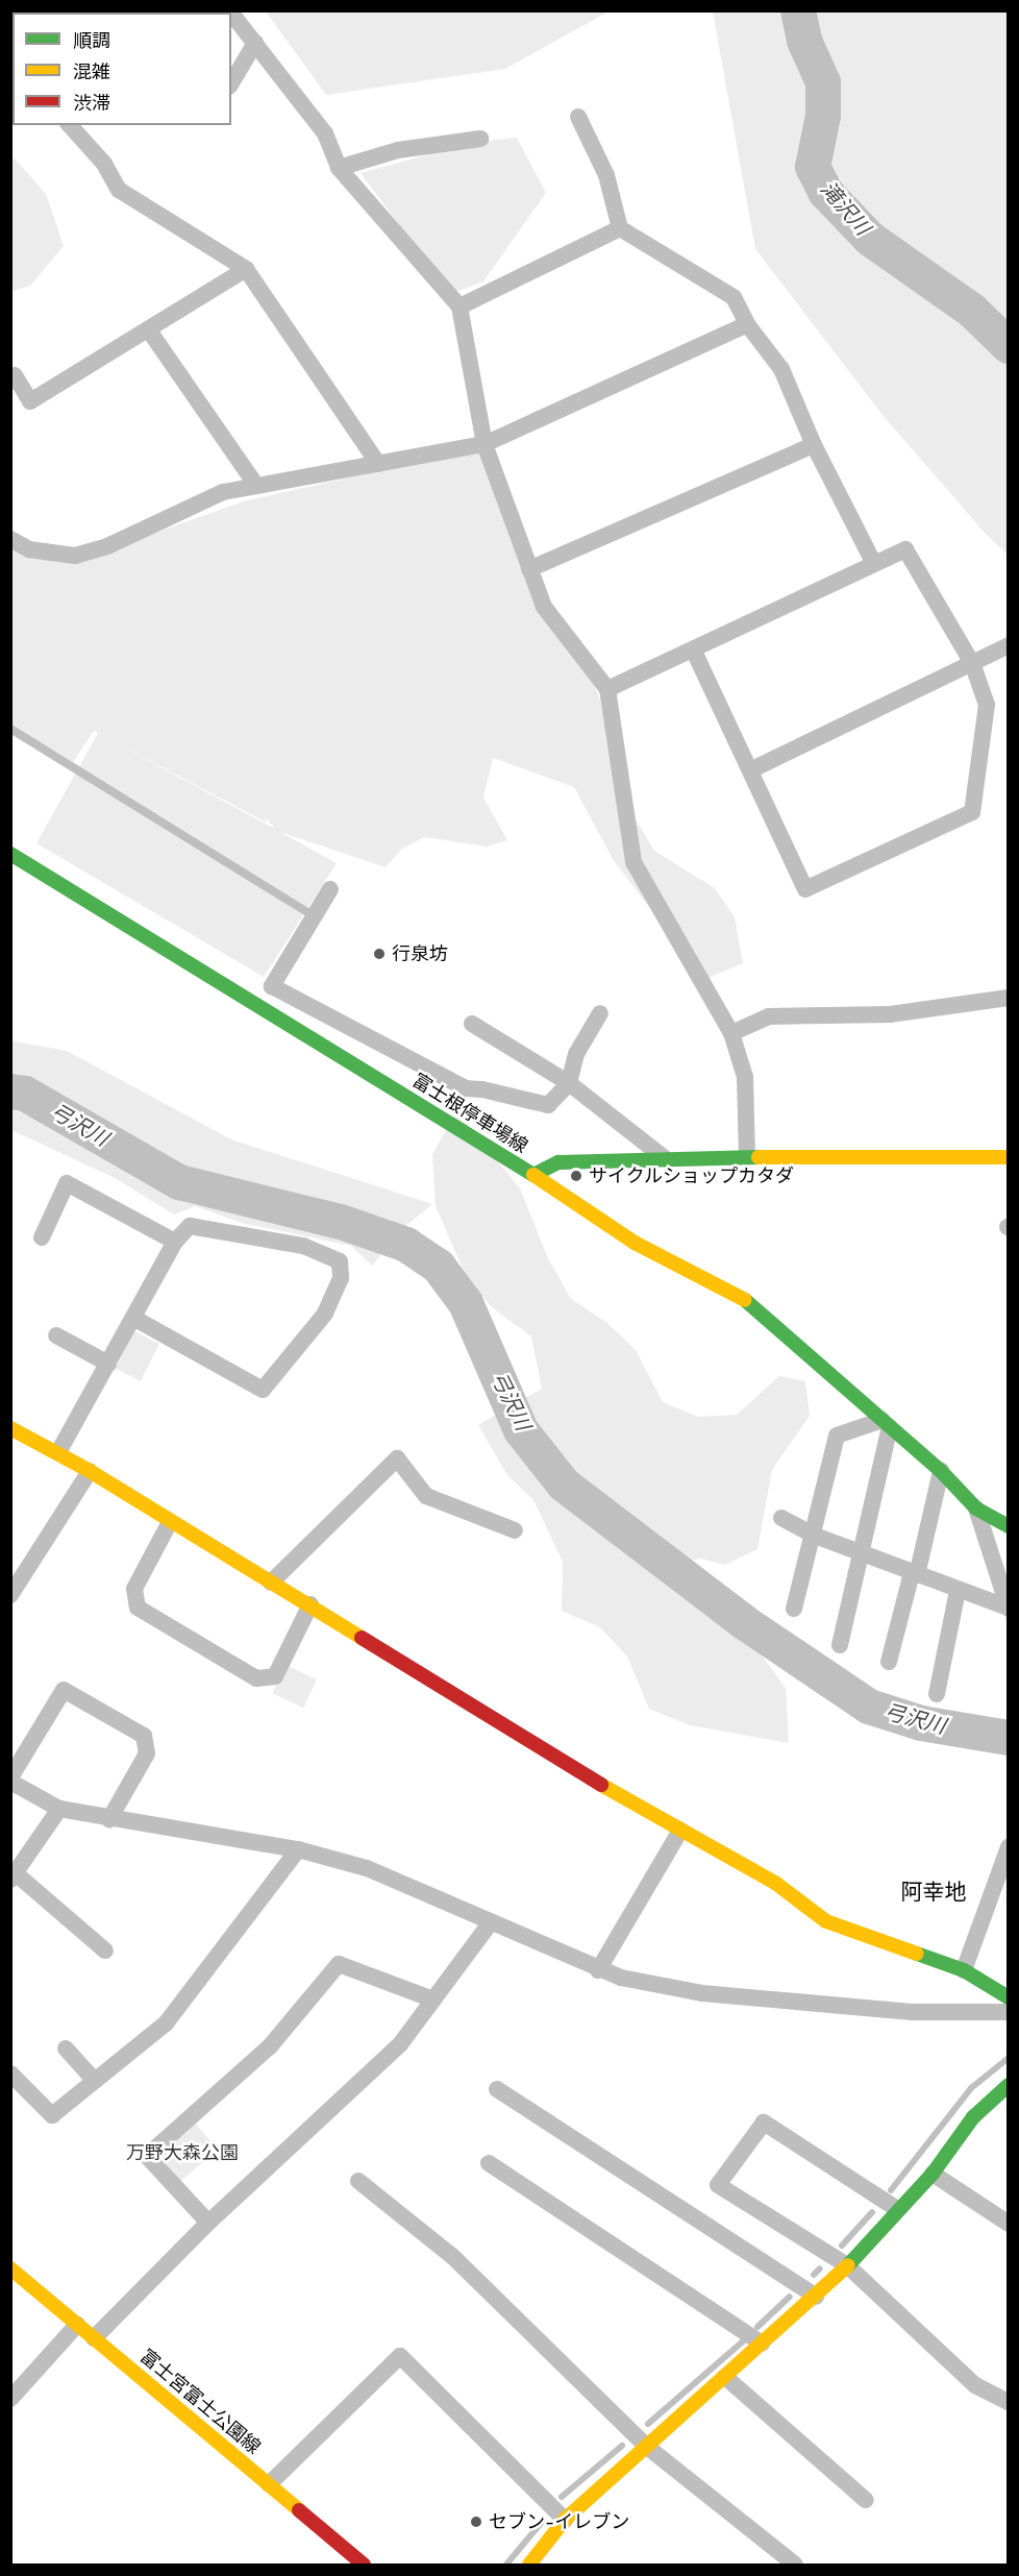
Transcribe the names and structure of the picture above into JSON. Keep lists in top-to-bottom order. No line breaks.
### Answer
{"streets":{"street":["富士根停車場線","富士宮富士公園線"]},"districts":["阿幸地"],"water":["滝沢川","弓沢川"],"parks":["万野大森公園"],"places":["行泉坊","サイクルショップカタダ","セブン-イレブン"],"legend":["順調","混雑","渋滞"]}
